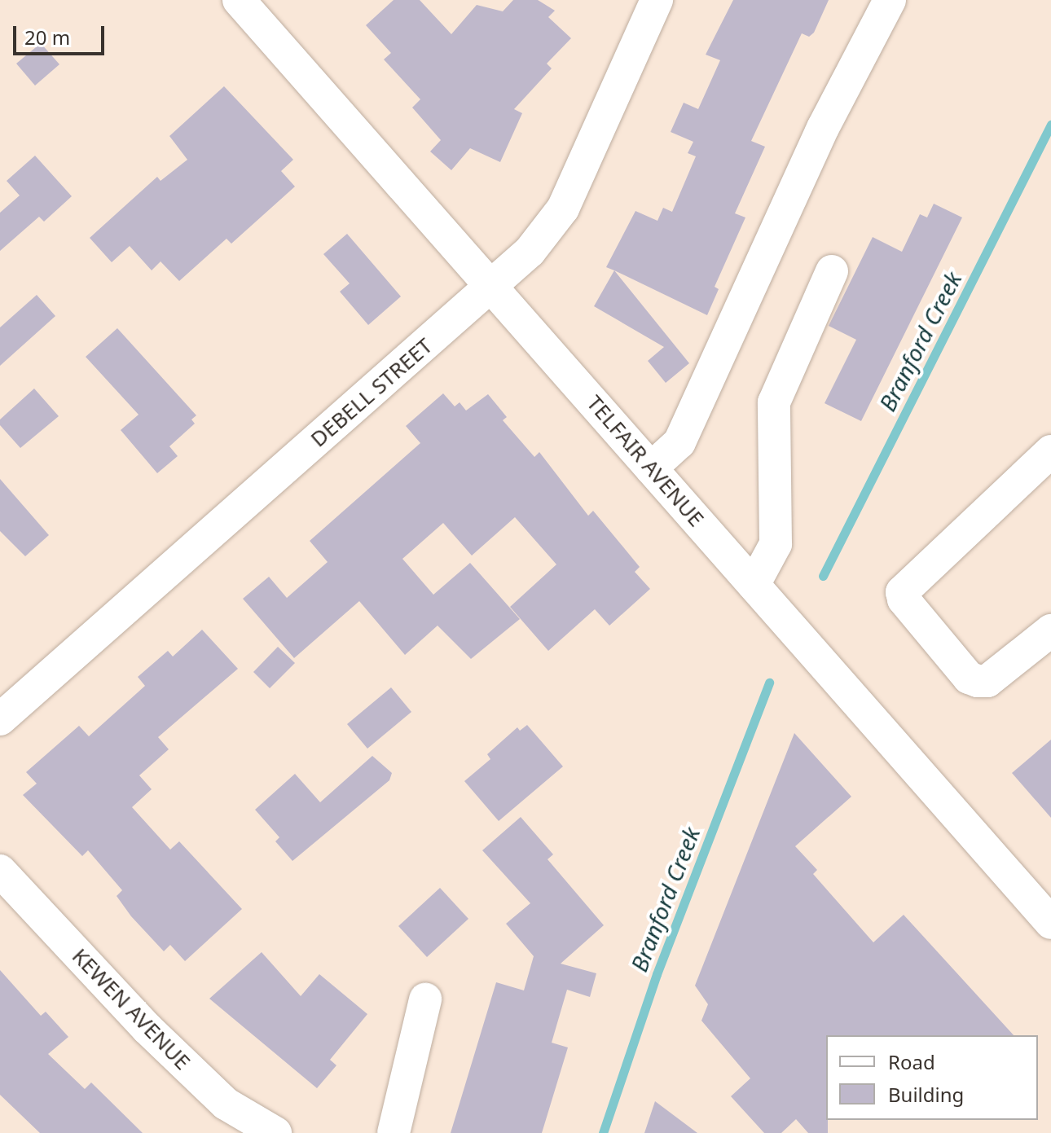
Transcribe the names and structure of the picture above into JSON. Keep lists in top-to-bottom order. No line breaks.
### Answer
{"streets":{"street":["DEBELL STREET","TELFAIR AVENUE","KEWEN AVENUE"]},"crossings":[["DEBELL STREET","TELFAIR AVENUE"]],"water":["Branford Creek"],"legend":["Road","Building"],"scale_bar":"20 m"}
